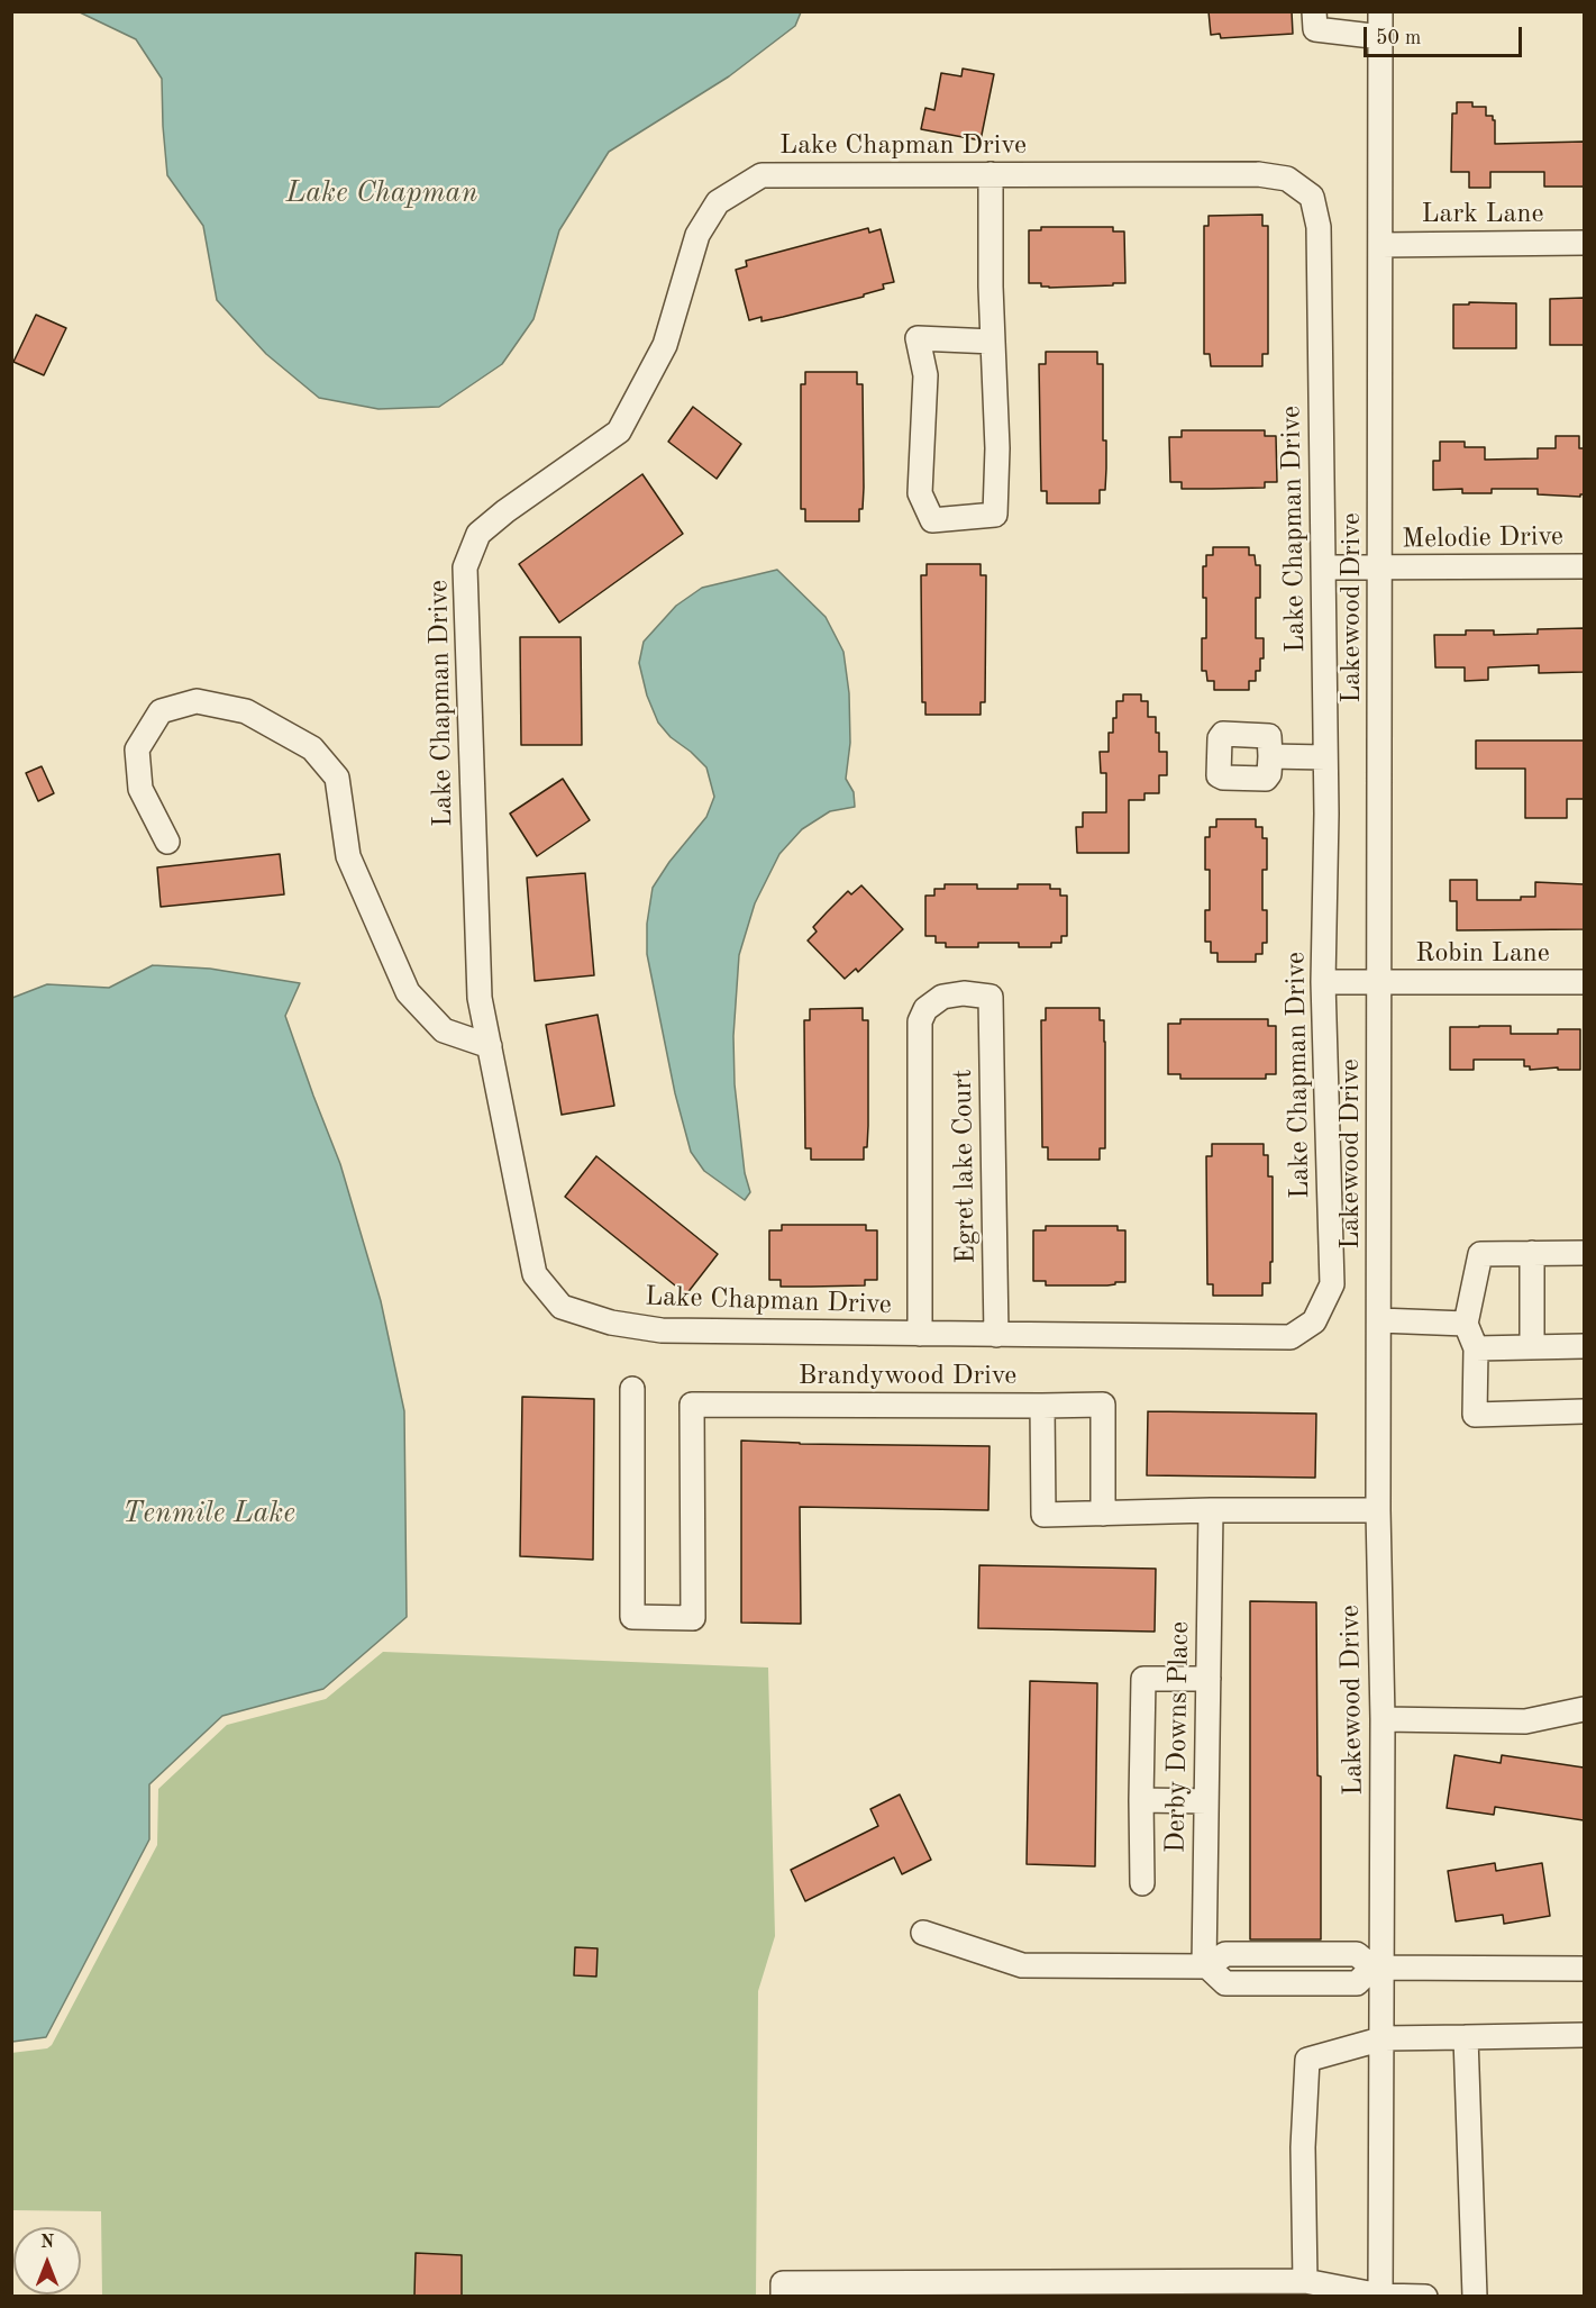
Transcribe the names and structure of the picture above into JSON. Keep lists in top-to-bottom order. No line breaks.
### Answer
{"streets":{"street":["Lake Chapman Drive","Lark Lane","Melodie Drive","Lakewood Drive","Robin Lane","Egret lake Court","Brandywood Drive","Derby Downs Place"]},"crossings":[["Lake Chapman Drive","Melodie Drive"],["Lake Chapman Drive","Robin Lane"],["Lake Chapman Drive","Egret lake Court"],["Lark Lane","Lakewood Drive"],["Melodie Drive","Lakewood Drive"],["Lakewood Drive","Robin Lane"],["Lakewood Drive","Brandywood Drive"],["Brandywood Drive","Derby Downs Place"]],"water":["Lake Chapman","Tenmile Lake"],"scale_bar":"50 m","north":"top"}
